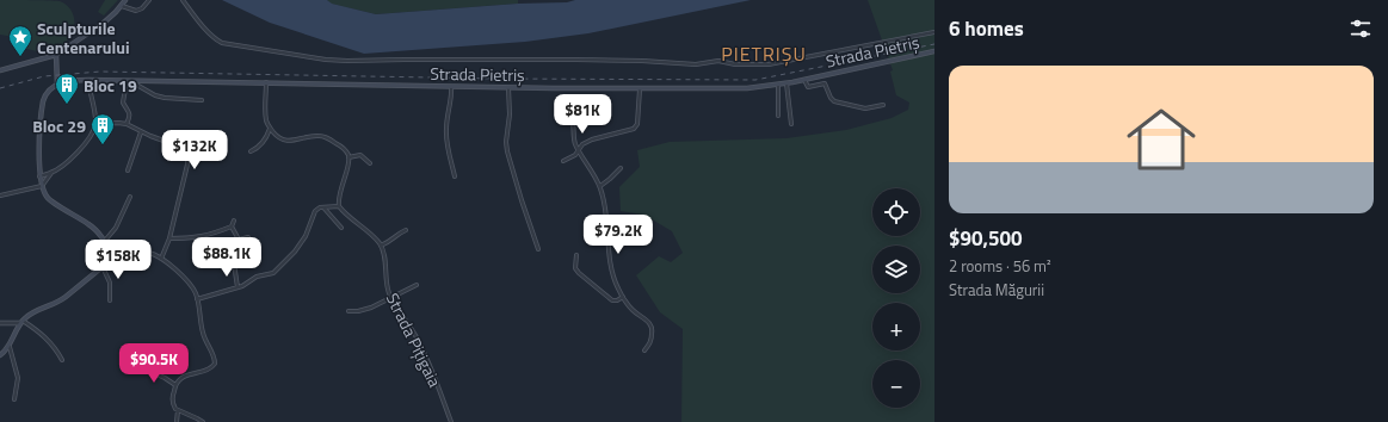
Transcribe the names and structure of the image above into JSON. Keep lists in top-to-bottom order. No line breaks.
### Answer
{"streets":{"main road":["Strada Pietriș"],"street":["Strada Pițigaia"]},"districts":["PIETRIȘU"],"places":{"place":["Sculpturile Centenarului"],"building":["Bloc 19","Bloc 29"]},"page":{"heading":"6 homes","list":[{"name":"$90,500","note":"2 rooms · 56 m² · Strada Măgurii"}],"price":["$81K","$132K","$79.2K","$88.1K","$158K","$90.5K"],"map_buttons":["+","−"]}}
